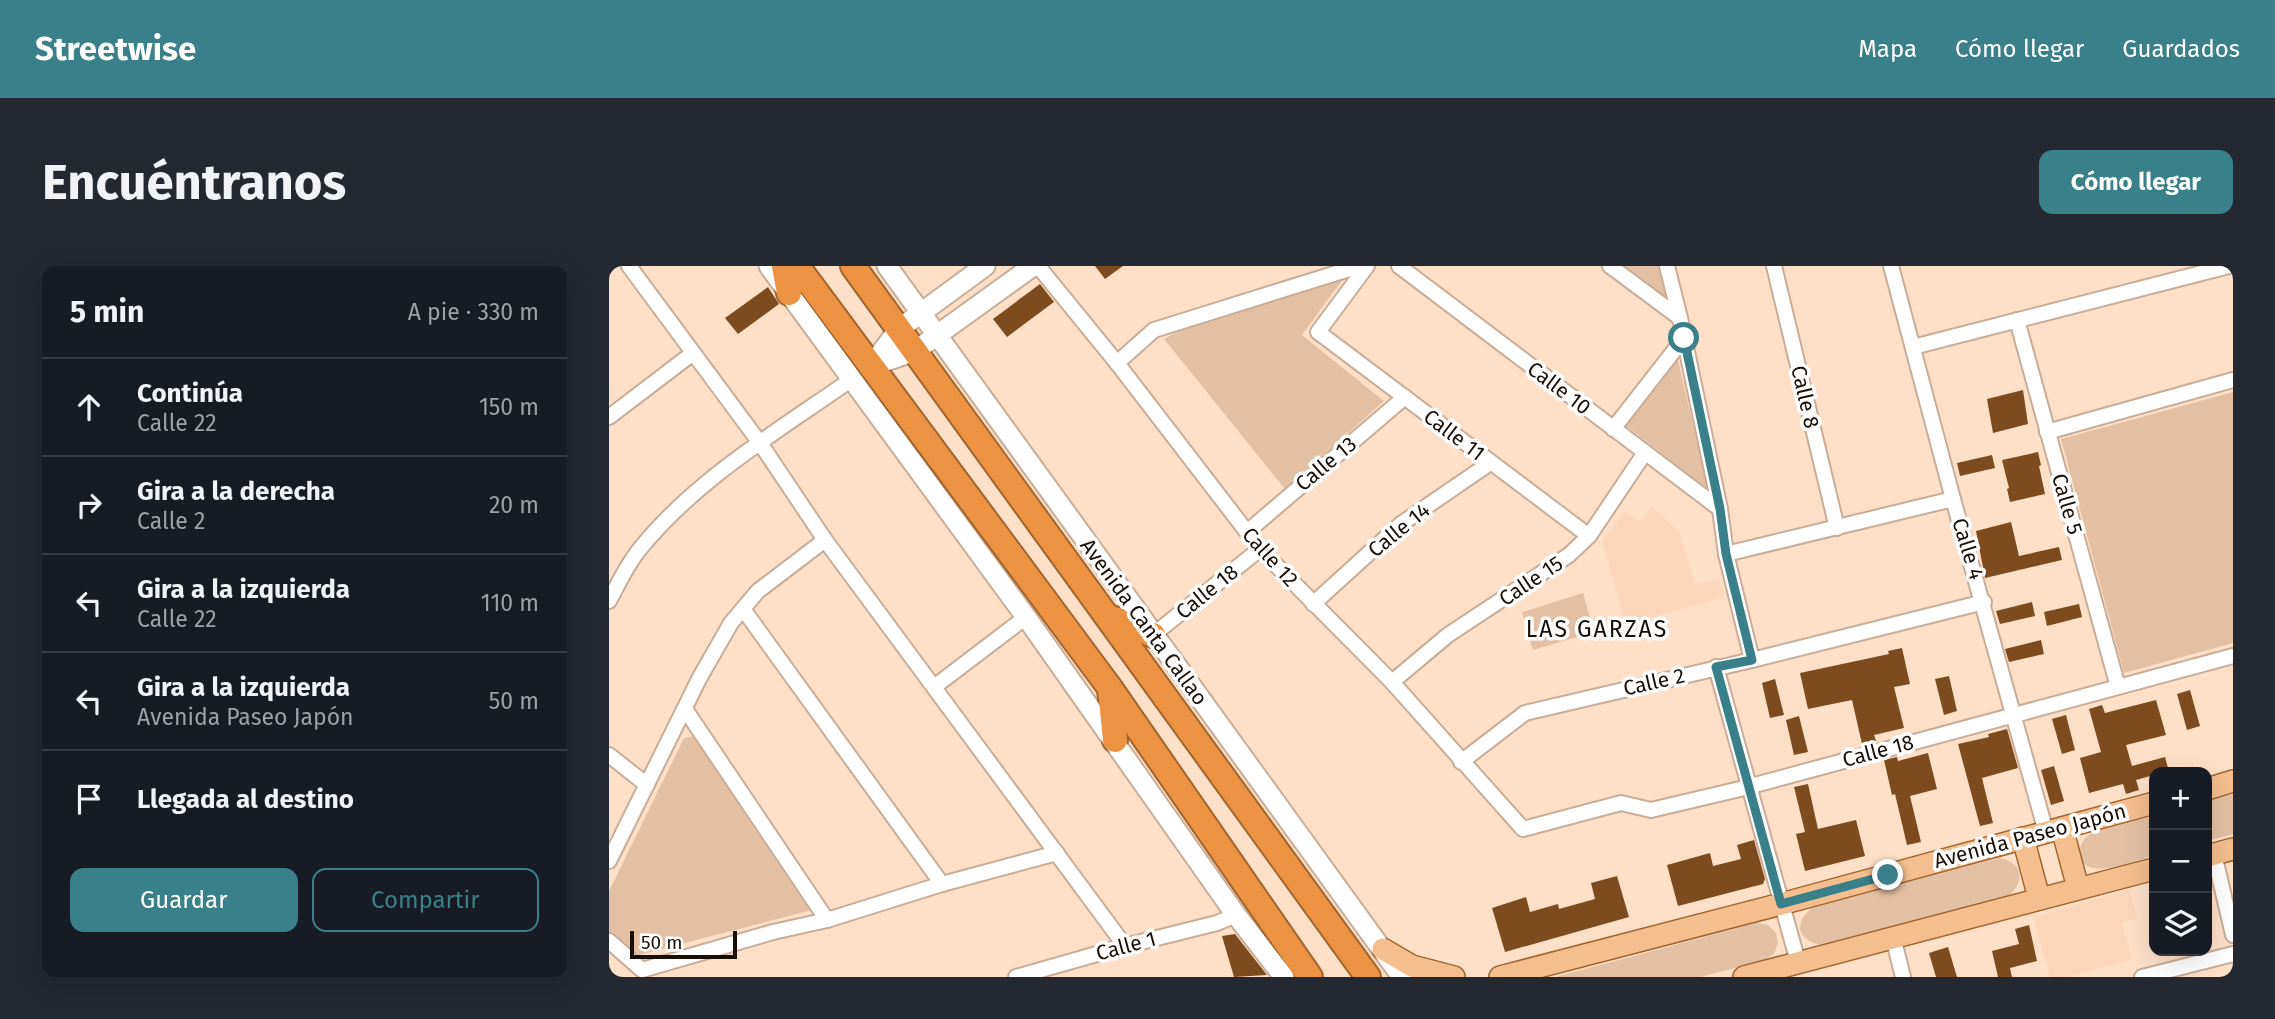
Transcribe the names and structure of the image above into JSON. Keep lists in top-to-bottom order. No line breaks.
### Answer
{"streets":{"highway":["Avenida Canta Callao"],"main road":["Avenida Paseo Japón"],"street":["Calle 10","Calle 8","Calle 11","Calle 13","Calle 5","Calle 14","Calle 4","Calle 12","Calle 15","Calle 18","Calle 2","Calle 1"]},"crossings":[["Calle 10","Calle 15"],["Calle 11","Calle 13"],["Calle 11","Calle 14"],["Calle 11","Calle 15"],["Calle 13","Calle 12"],["Calle 5","Calle 18"],["Calle 14","Calle 12"],["Calle 4","Calle 18"],["Calle 4","Calle 2"],["Calle 4","Avenida Paseo Japón"],["Calle 12","Calle 15"],["Calle 12","Calle 18"],["Calle 12","Calle 2"],["Calle 18","Avenida Canta Callao"]],"districts":["LAS GARZAS"],"scale_bar":"50 m","page":{"header":"Streetwise","nav":["Mapa","Cómo llegar","Guardados"],"buttons":["Cómo llegar",["Guardar","Compartir"]],"title":"Encuéntranos","heading":["5 min","A pie · 330 m"],"list":[["Continúa","Calle 22","150 m"],["Gira a la derecha","Calle 2","20 m"],["Gira a la izquierda","Calle 22","110 m"],["Gira a la izquierda","Avenida Paseo Japón","50 m"],"Llegada al destino"],"map_buttons":["+","−"],"scale":"50 m"}}
